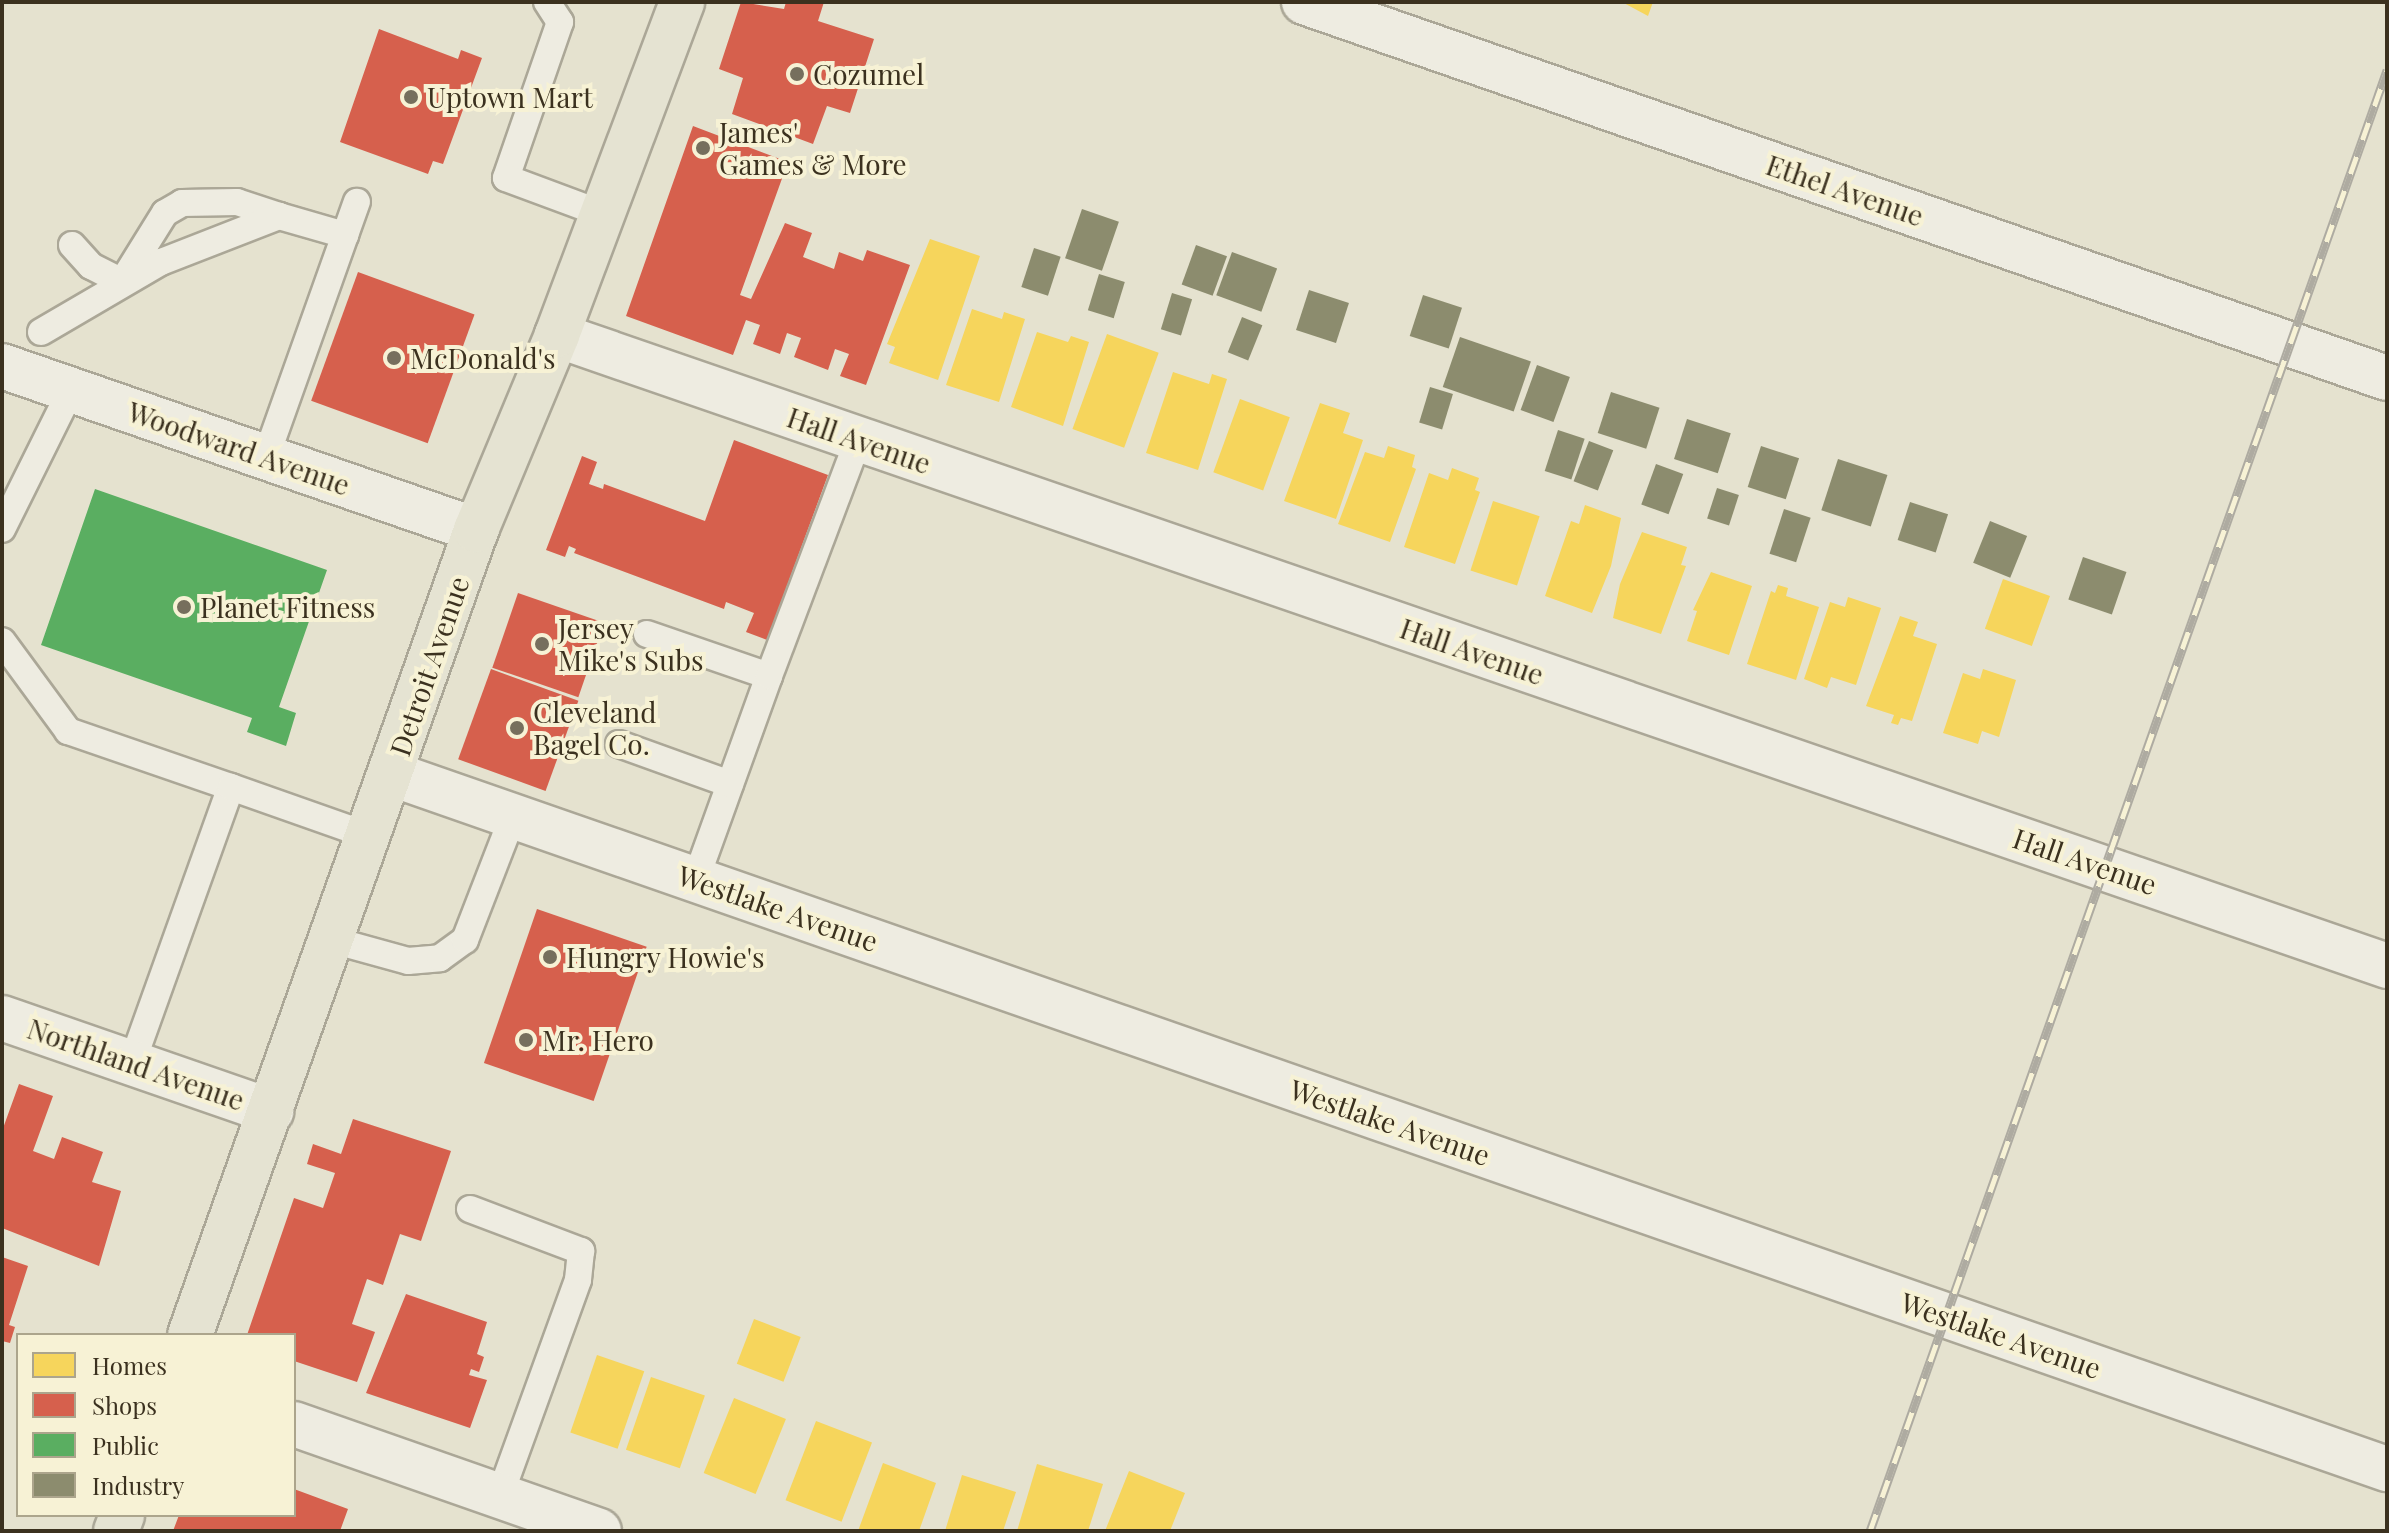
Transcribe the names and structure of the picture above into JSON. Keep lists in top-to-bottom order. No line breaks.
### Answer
{"streets":{"main road":["Detroit Avenue"],"street":["Ethel Avenue","Hall Avenue","Woodward Avenue","Westlake Avenue","Northland Avenue"]},"crossings":[["Hall Avenue","Detroit Avenue"],["Woodward Avenue","Detroit Avenue"],["Detroit Avenue","Westlake Avenue"],["Detroit Avenue","Northland Avenue"]],"places":["Cozumel","Uptown Mart","James' Games & More","McDonald's","Planet Fitness","Jersey Mike's Subs","Cleveland Bagel Co.","Hungry Howie's","Mr. Hero"],"legend":["Homes","Shops","Public","Industry"]}
